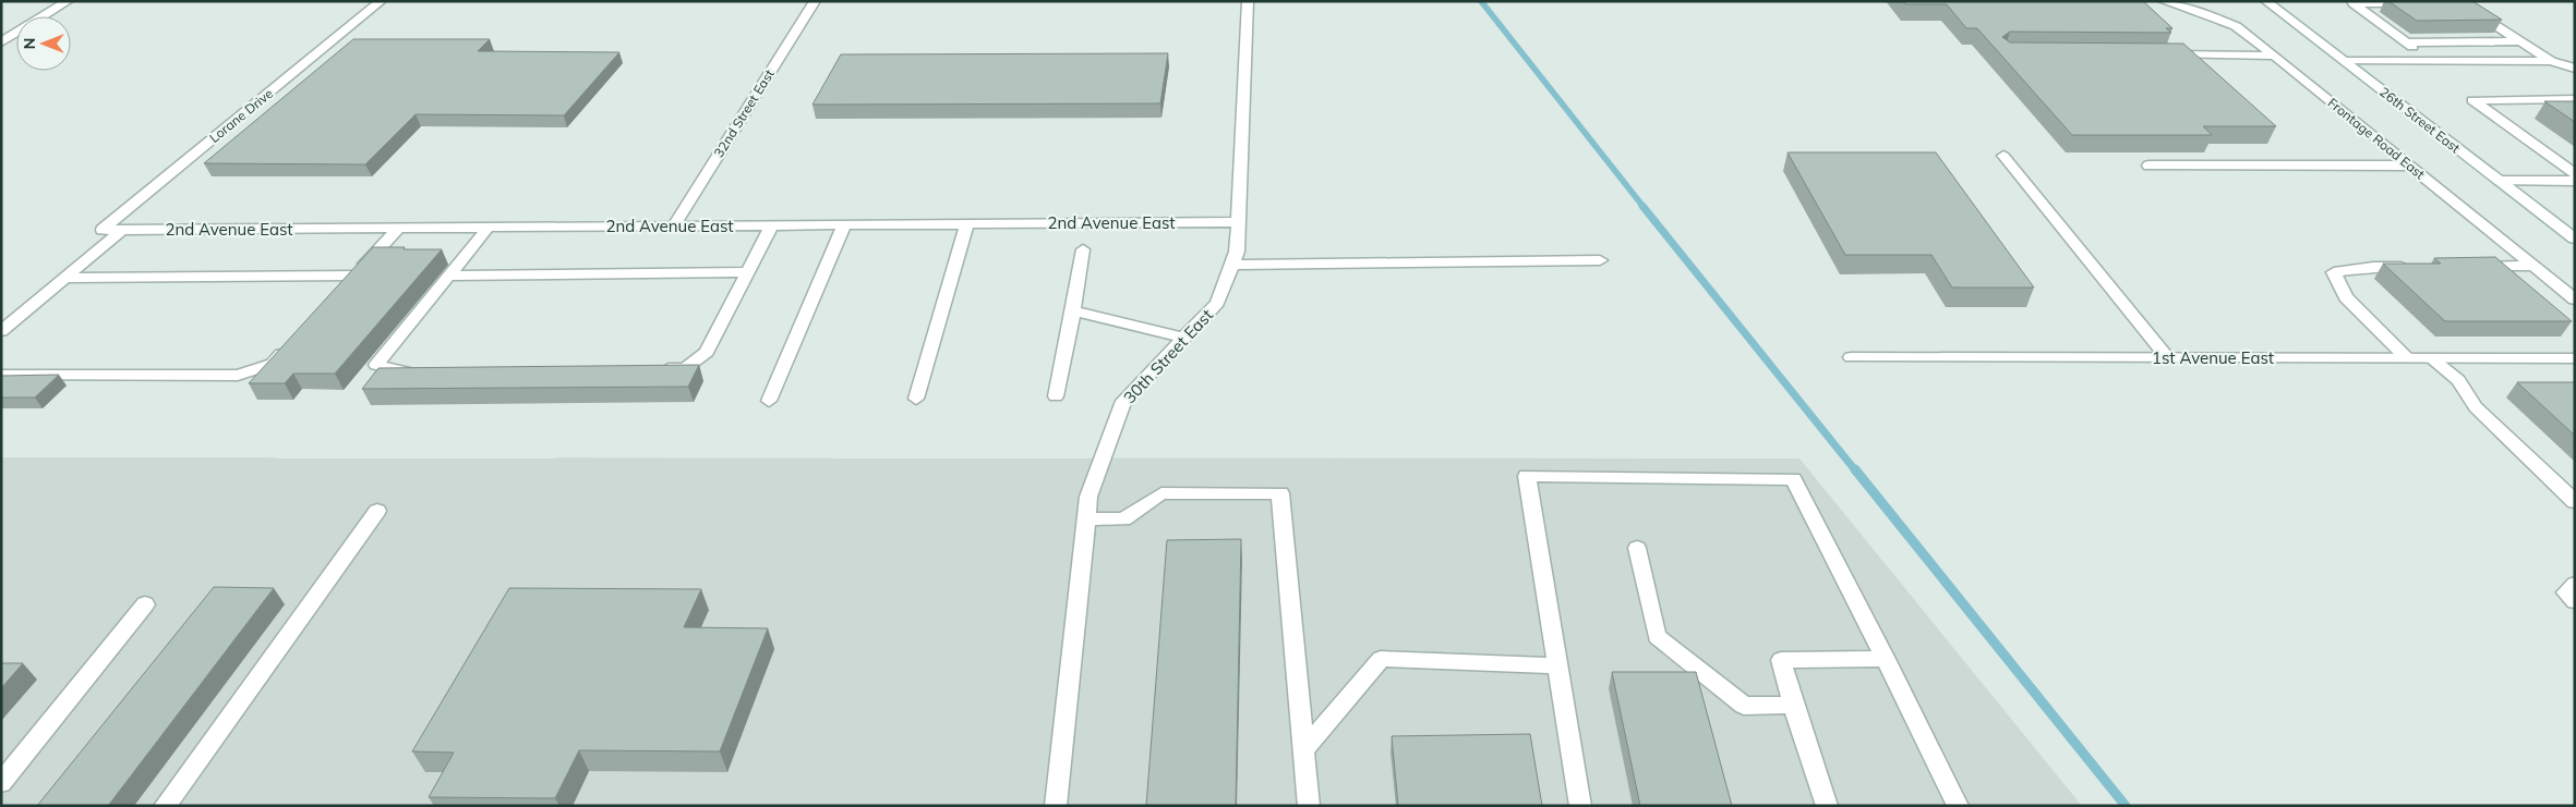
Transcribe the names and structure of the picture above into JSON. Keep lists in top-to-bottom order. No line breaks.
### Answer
{"streets":{"street":["32nd Street East","Lorane Drive","26th Street East","Frontage Road East","2nd Avenue East","30th Street East","1st Avenue East"]},"crossings":[["32nd Street East","2nd Avenue East"],["Lorane Drive","2nd Avenue East"],["2nd Avenue East","30th Street East"]],"north":"left"}
